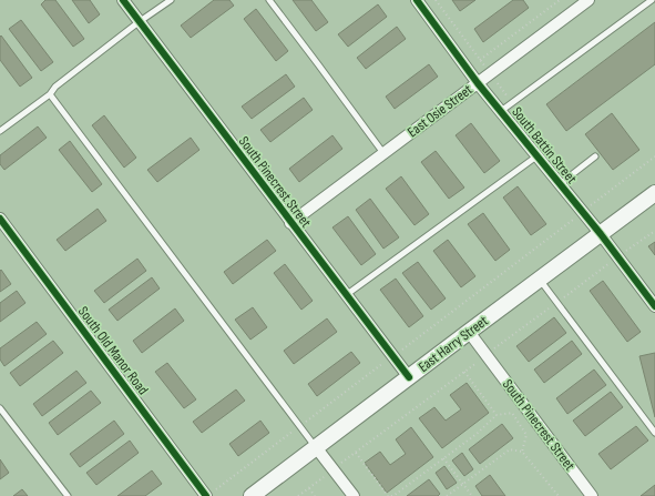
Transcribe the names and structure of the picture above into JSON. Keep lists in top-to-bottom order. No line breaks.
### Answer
{"streets":{"main road":["East Harry Street"],"street":["East Osie Street","South Battin Street","South Pinecrest Street","South Old Manor Road"]},"crossings":[["East Osie Street","South Battin Street"],["East Osie Street","South Pinecrest Street"],["South Battin Street","East Harry Street"],["South Pinecrest Street","East Harry Street"]]}
